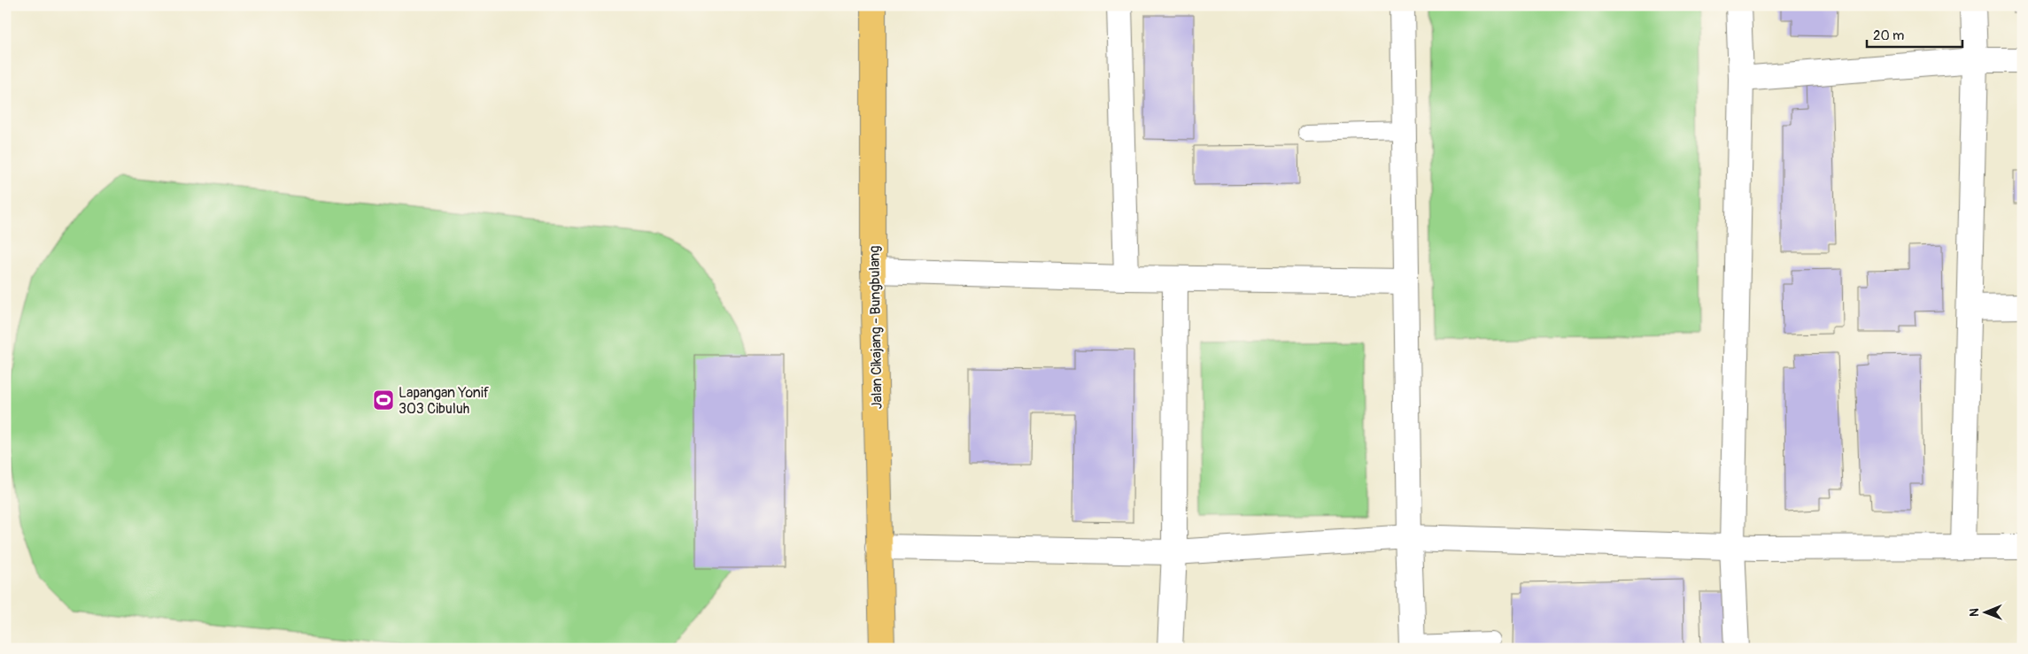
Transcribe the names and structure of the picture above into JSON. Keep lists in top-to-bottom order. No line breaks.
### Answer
{"streets":{"main road":["Jalan Cikajang - Bungbulang"]},"places":{"sports":["Lapangan Yonif 303 Cibuluh"]},"scale_bar":"20 m","north":"left"}
